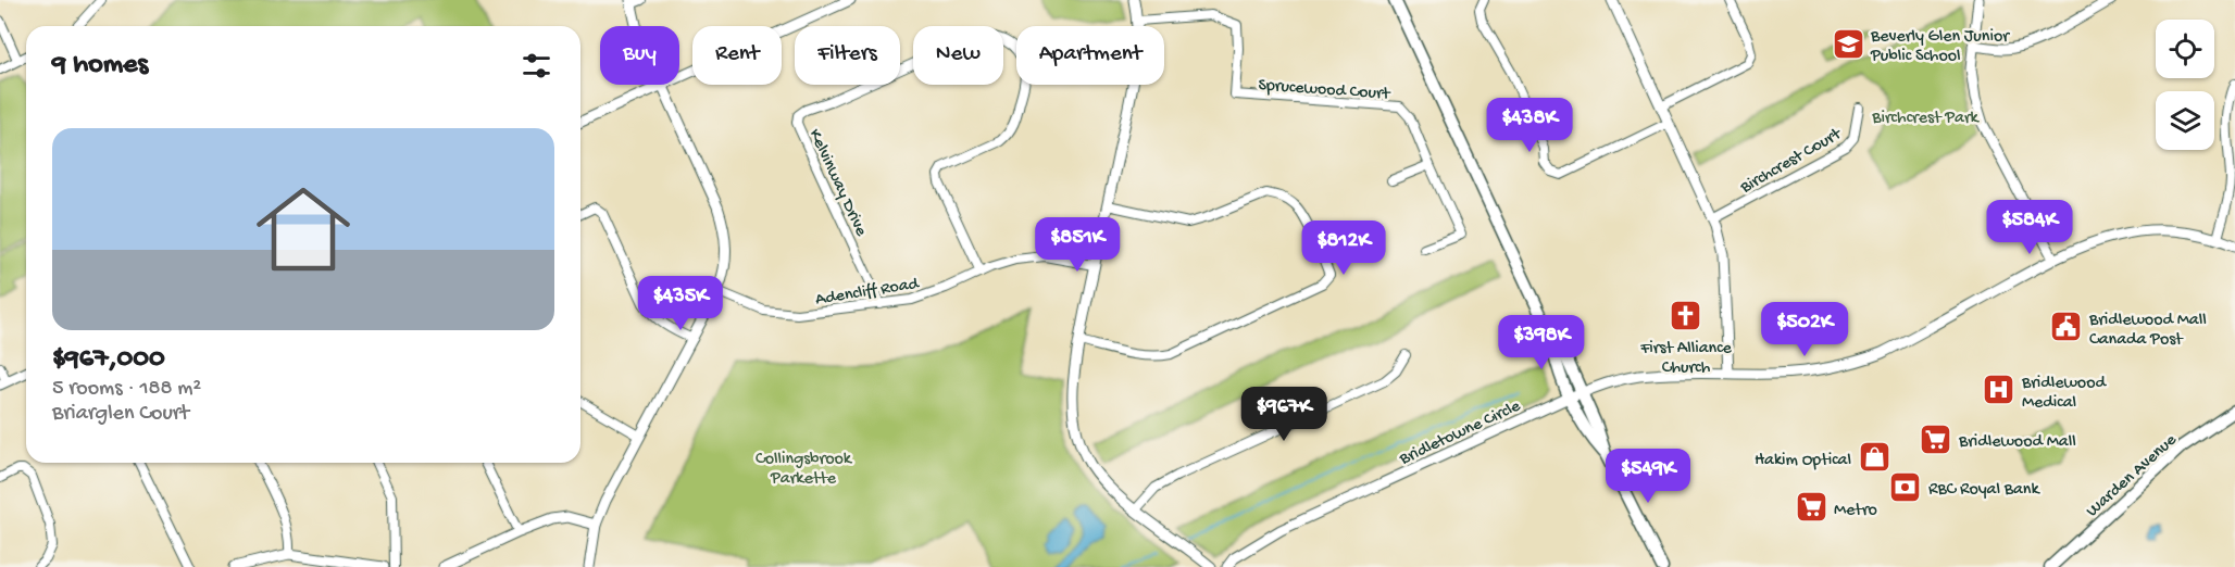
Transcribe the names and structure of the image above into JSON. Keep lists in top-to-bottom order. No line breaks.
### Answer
{"streets":{"main road":["Warden Avenue"],"street":["Sprucewood Court","Birchcrest Court","Kelvinway Drive","Adencliff Road","Bridletowne Circle"]},"crossings":[["Kelvinway Drive","Adencliff Road"]],"parks":["Birchcrest Park","Collingsbrook Parkette"],"places":{"school or university":["Beverly Glen Junior Public School"],"church":["First Alliance Church"],"public building":["Bridlewood Mall Canada Post"],"hospital":["Bridlewood Medical"],"supermarket":["Bridlewood Mall","Metro"],"shop":["Hakim Optical"],"bank":["RBC Royal Bank"]},"page":{"chip":["Buy","Rent","Filters","New","Apartment"],"heading":"9 homes","price":["$438K","$584K","$851K","$812K","$435K","$502K","$398K","$967K","$549K"],"list":[{"name":"$967,000","note":"5 rooms · 188 m² · Briarglen Court"}]}}
